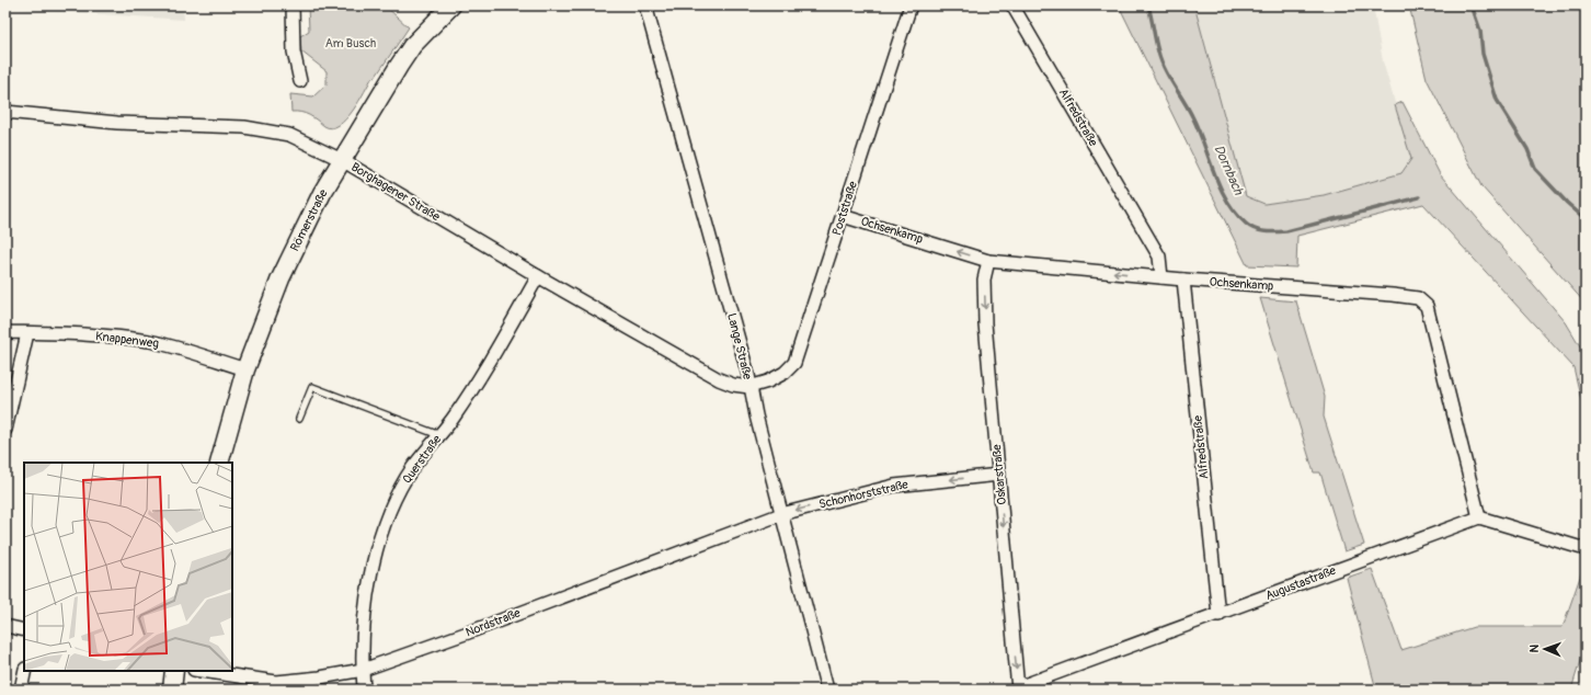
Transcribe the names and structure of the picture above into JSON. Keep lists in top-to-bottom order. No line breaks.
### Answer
{"streets":{"main road":["Römerstraße"],"street":["Alfredstraße","Borghagener Straße","Poststraße","Ochsenkamp","Knappenweg","Lange Straße","Querstraße","Oskarstraße","Schonhorststraße","Augustastraße","Nordstraße"]},"crossings":[["Alfredstraße","Ochsenkamp"],["Alfredstraße","Augustastraße"],["Borghagener Straße","Poststraße"],["Borghagener Straße","Römerstraße"],["Borghagener Straße","Lange Straße"],["Borghagener Straße","Querstraße"],["Poststraße","Ochsenkamp"],["Poststraße","Lange Straße"],["Römerstraße","Knappenweg"],["Ochsenkamp","Oskarstraße"],["Ochsenkamp","Augustastraße"],["Lange Straße","Schonhorststraße"],["Lange Straße","Nordstraße"],["Querstraße","Nordstraße"],["Oskarstraße","Schonhorststraße"],["Oskarstraße","Augustastraße"],["Schonhorststraße","Nordstraße"]],"one_way":["Ochsenkamp","Oskarstraße","Schonhorststraße"],"water":["Dornbach"],"parks":["Am Busch"],"north":"left"}
